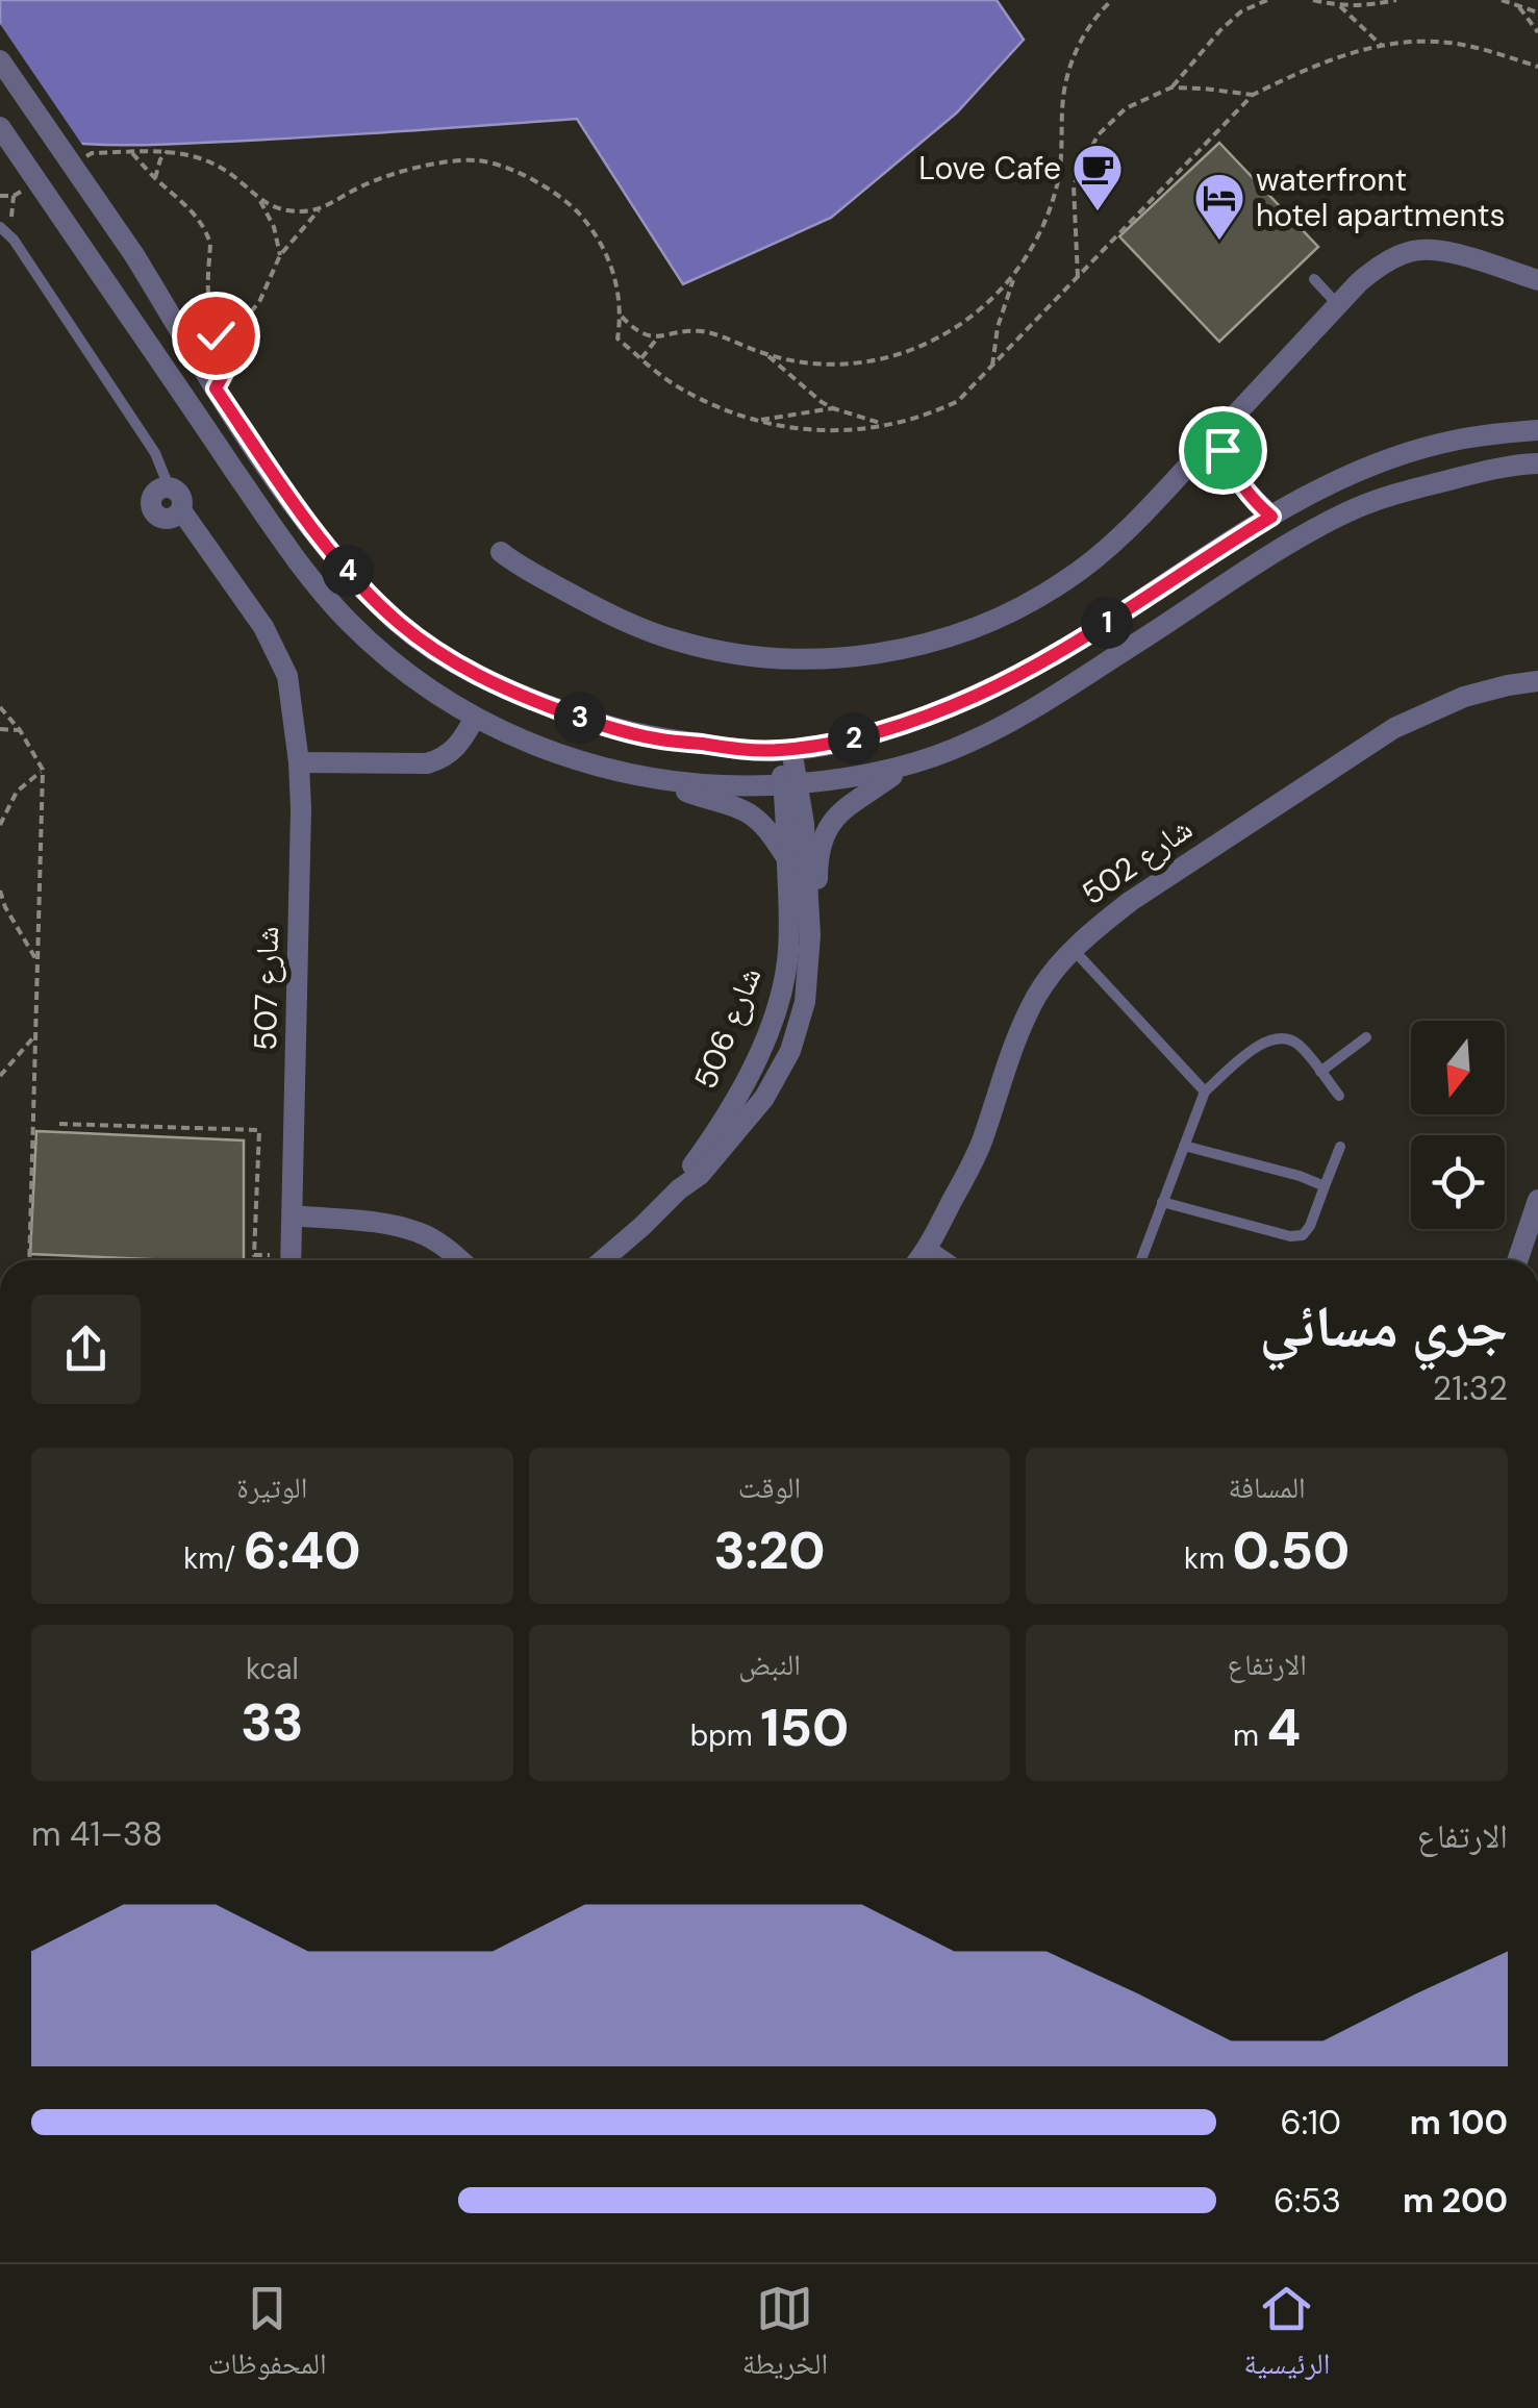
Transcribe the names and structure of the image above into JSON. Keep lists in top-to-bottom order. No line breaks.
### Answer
{"streets":{"street":["شارع 502","شارع 507","شارع 506"]},"places":{"cafe":["Love Cafe"],"hotel":["waterfront hotel apartments"]},"north":"bottom","page":{"pins":["4","1","3","2"],"heading":["جري مسائي","21:32"],"stats":[["المسافة","0.50 km"],["الوقت","3:20"],["الوتيرة","6:40 /km"],["الارتفاع","4 m"],["النبض","150 bpm"],["kcal","33"]],"chart":["الارتفاع","38–41 m"],"list":[{"name":"100 m","note":"6:10"},{"name":"200 m","note":"6:53"}],"tabs":["الرئيسية","الخريطة","المحفوظات"]}}
